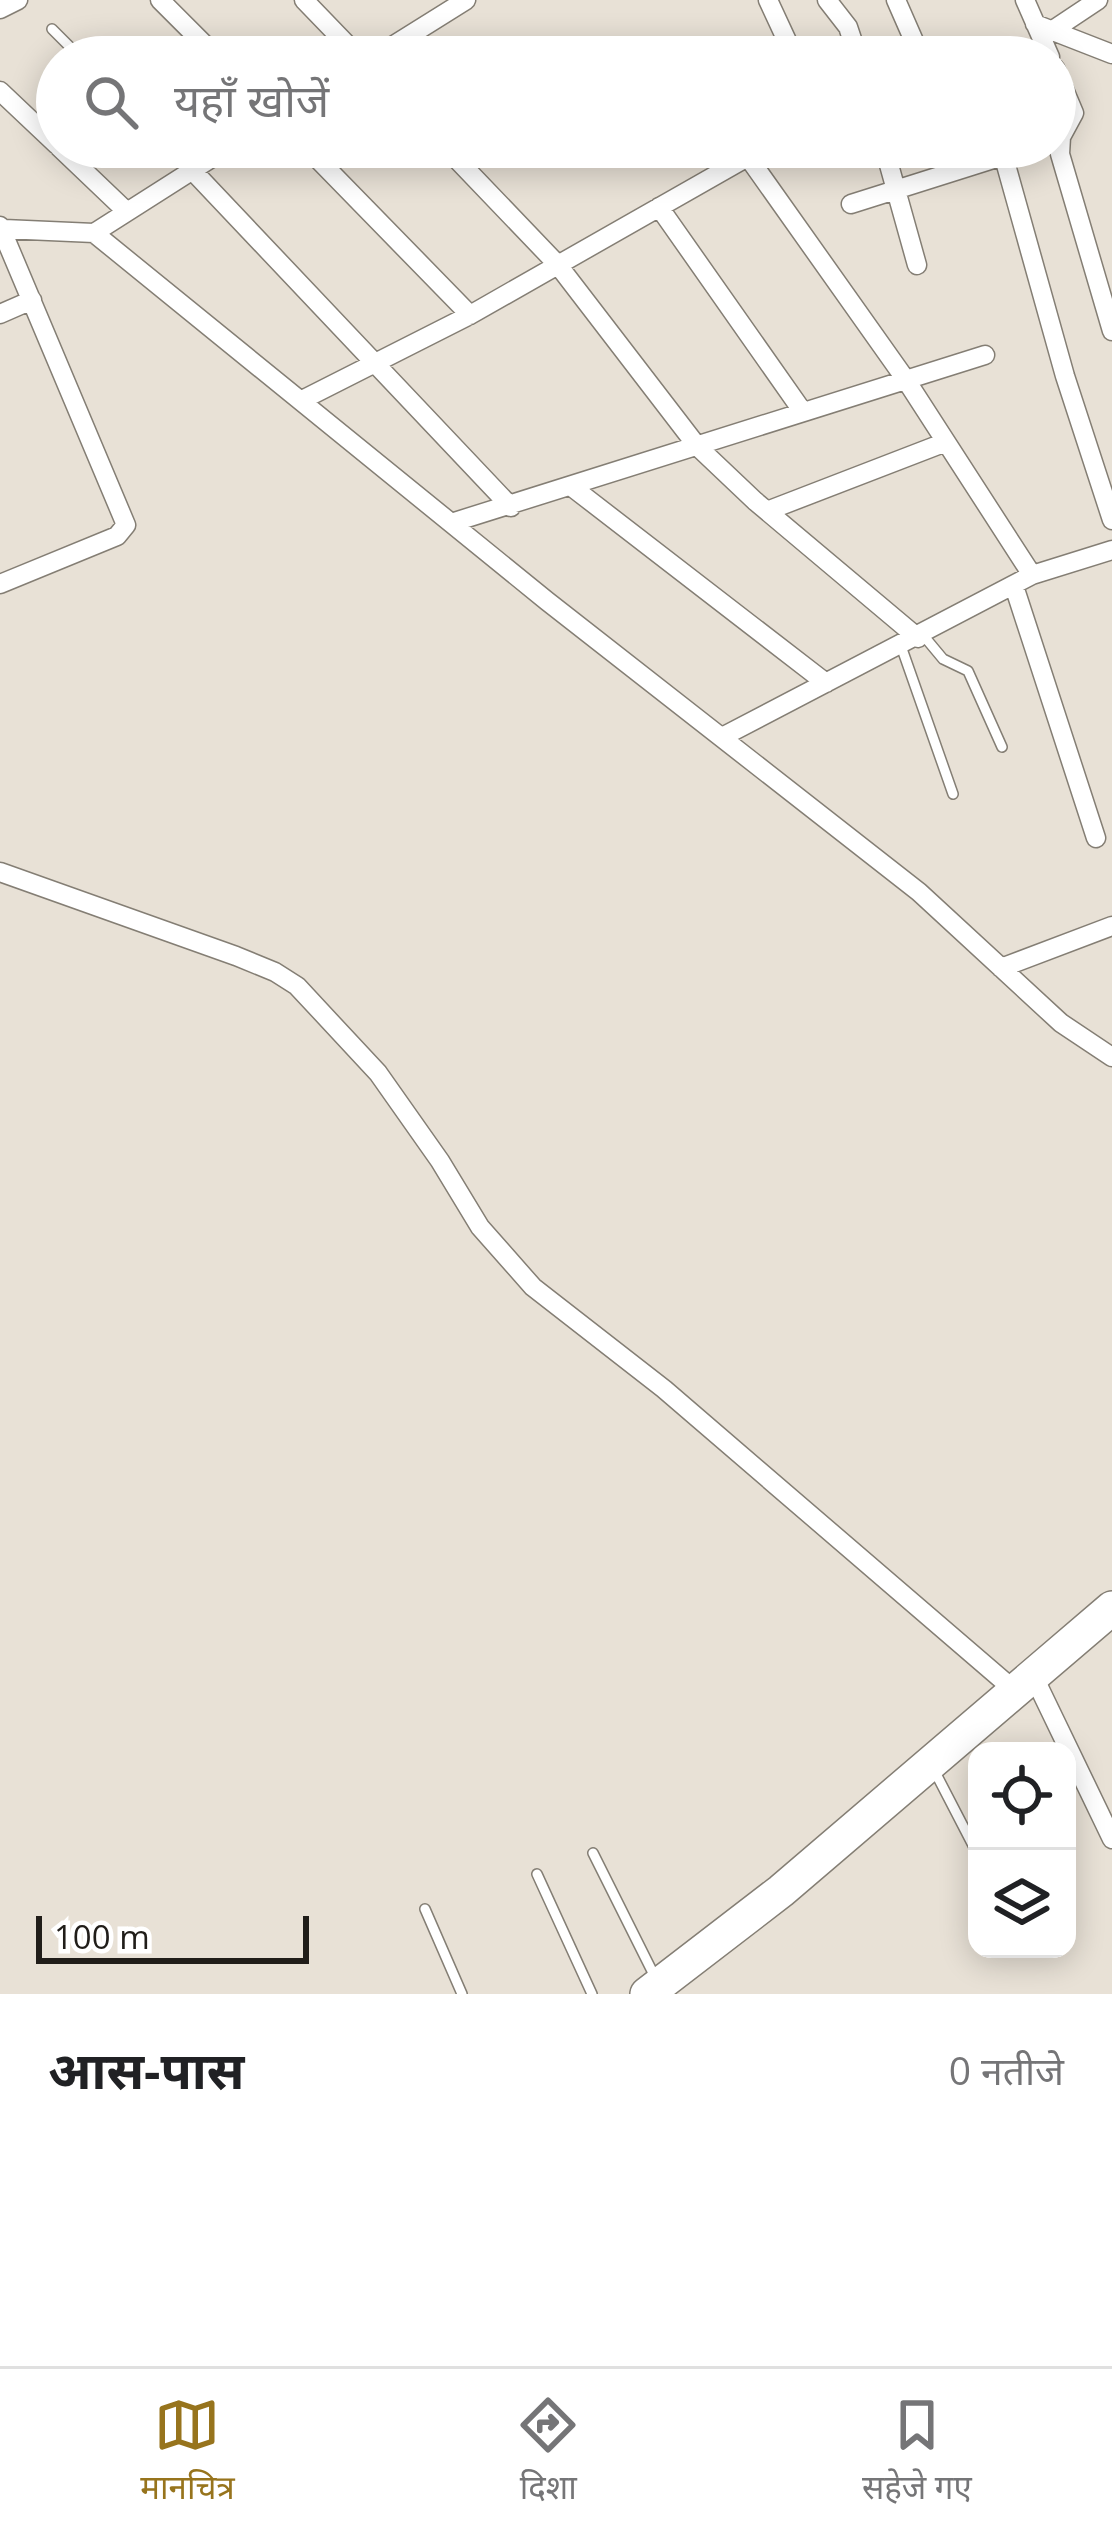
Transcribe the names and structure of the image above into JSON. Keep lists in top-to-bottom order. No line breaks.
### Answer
{"scale_bar":"100 m","page":{"search":"यहाँ खोजें","scale":"100 m","heading":["आस-पास","0 नतीजे"],"nav":["मानचित्र","दिशा","सहेजे गए"]}}
